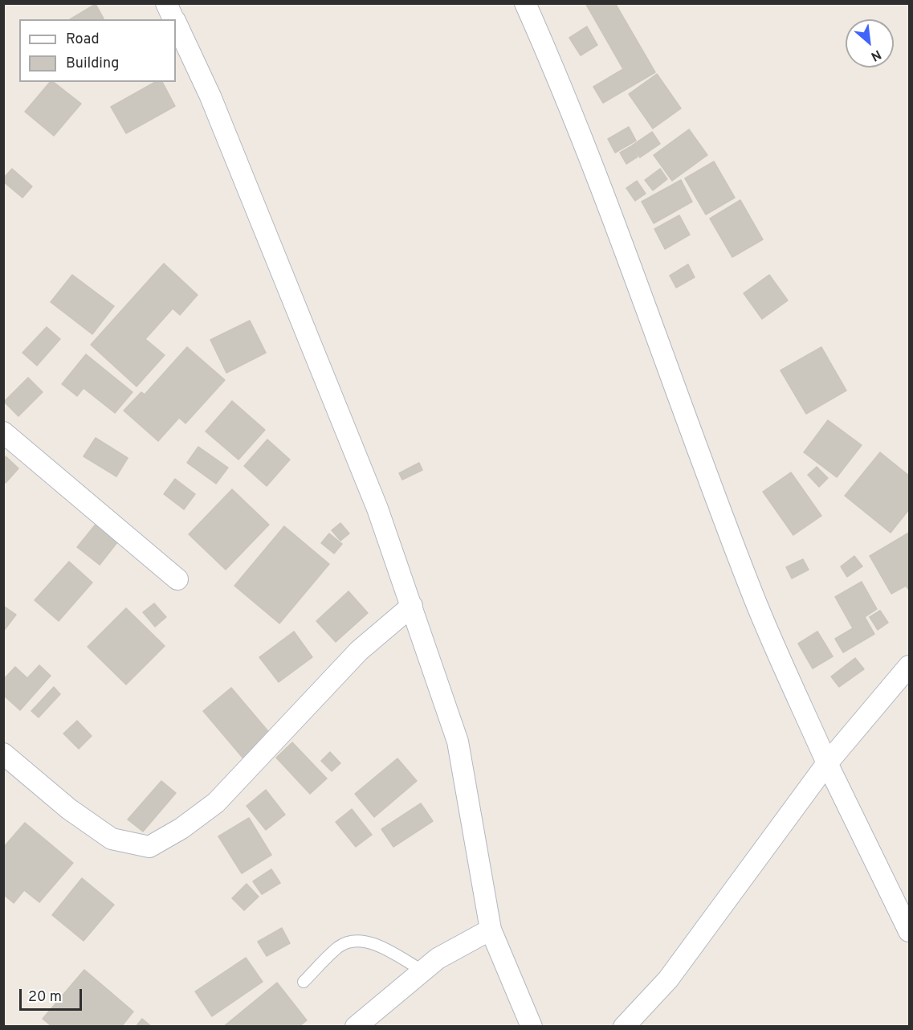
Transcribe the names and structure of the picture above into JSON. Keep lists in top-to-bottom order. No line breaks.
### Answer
{"legend":["Road","Building"],"scale_bar":"20 m","north":"bottom right"}
